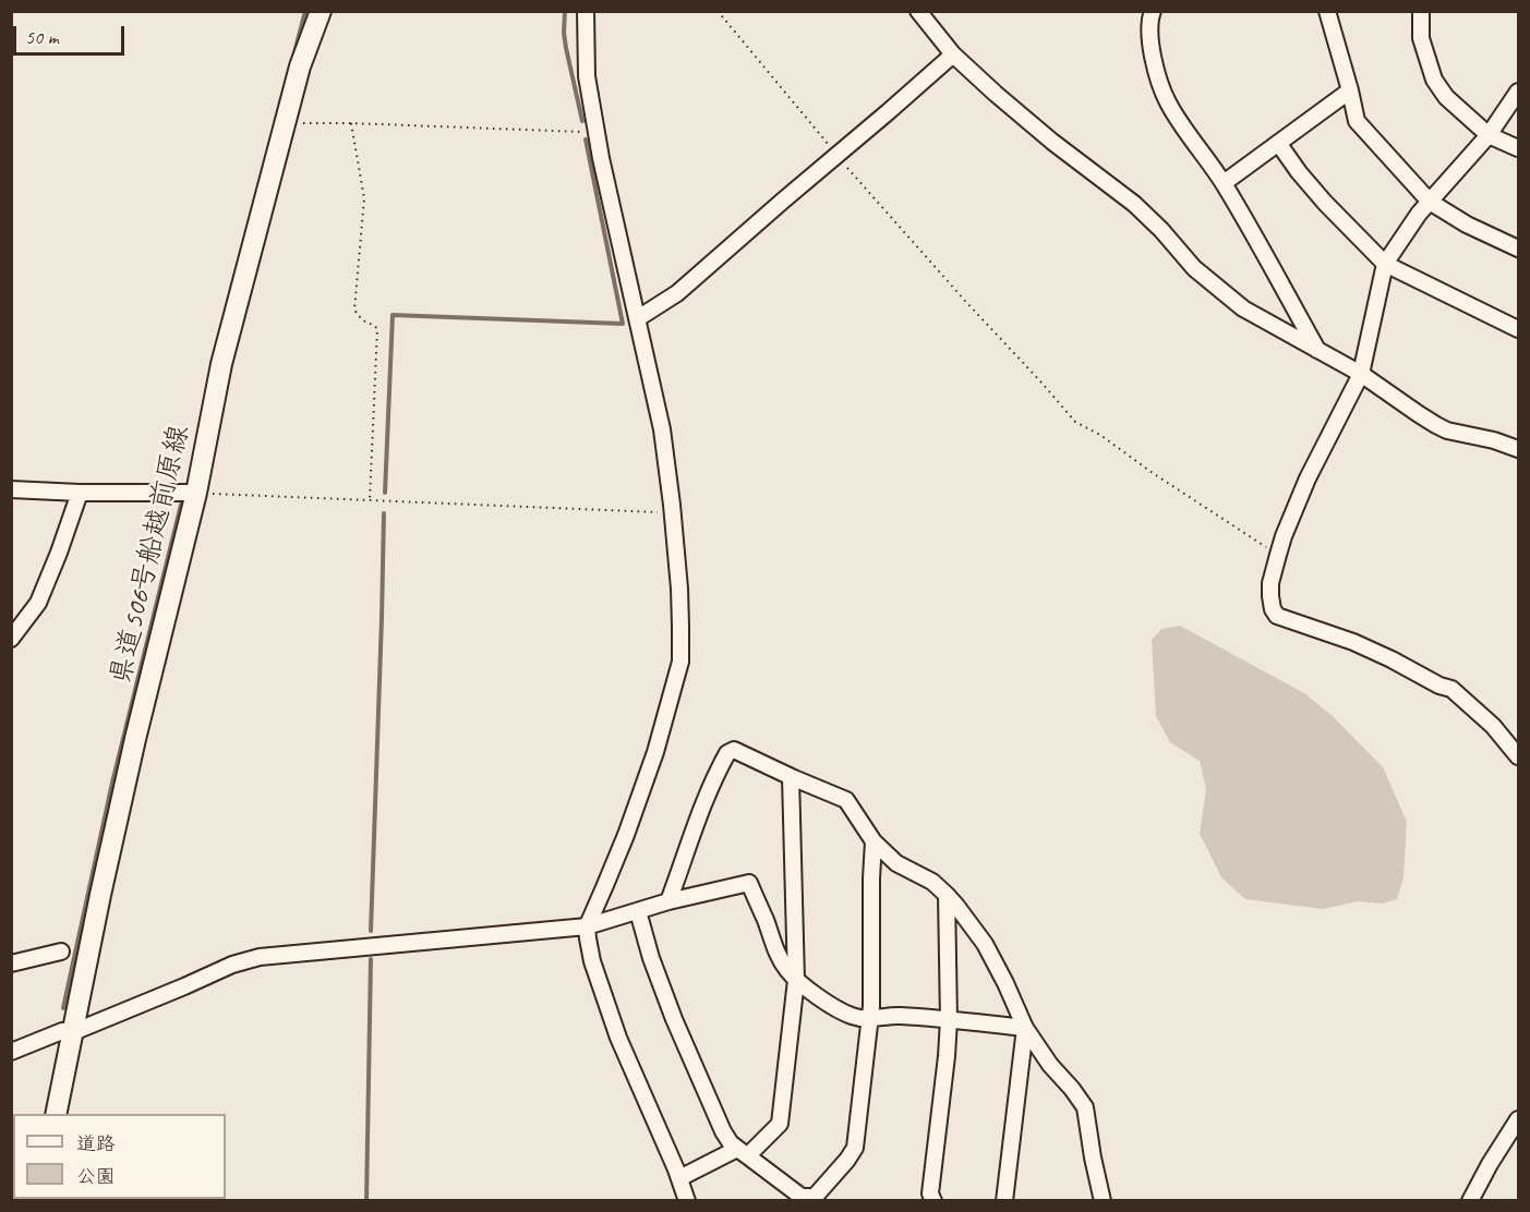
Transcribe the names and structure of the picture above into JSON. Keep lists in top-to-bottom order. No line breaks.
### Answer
{"streets":{"main road":["県道506号船越前原線"]},"legend":["道路","公園"],"scale_bar":"50 m"}
